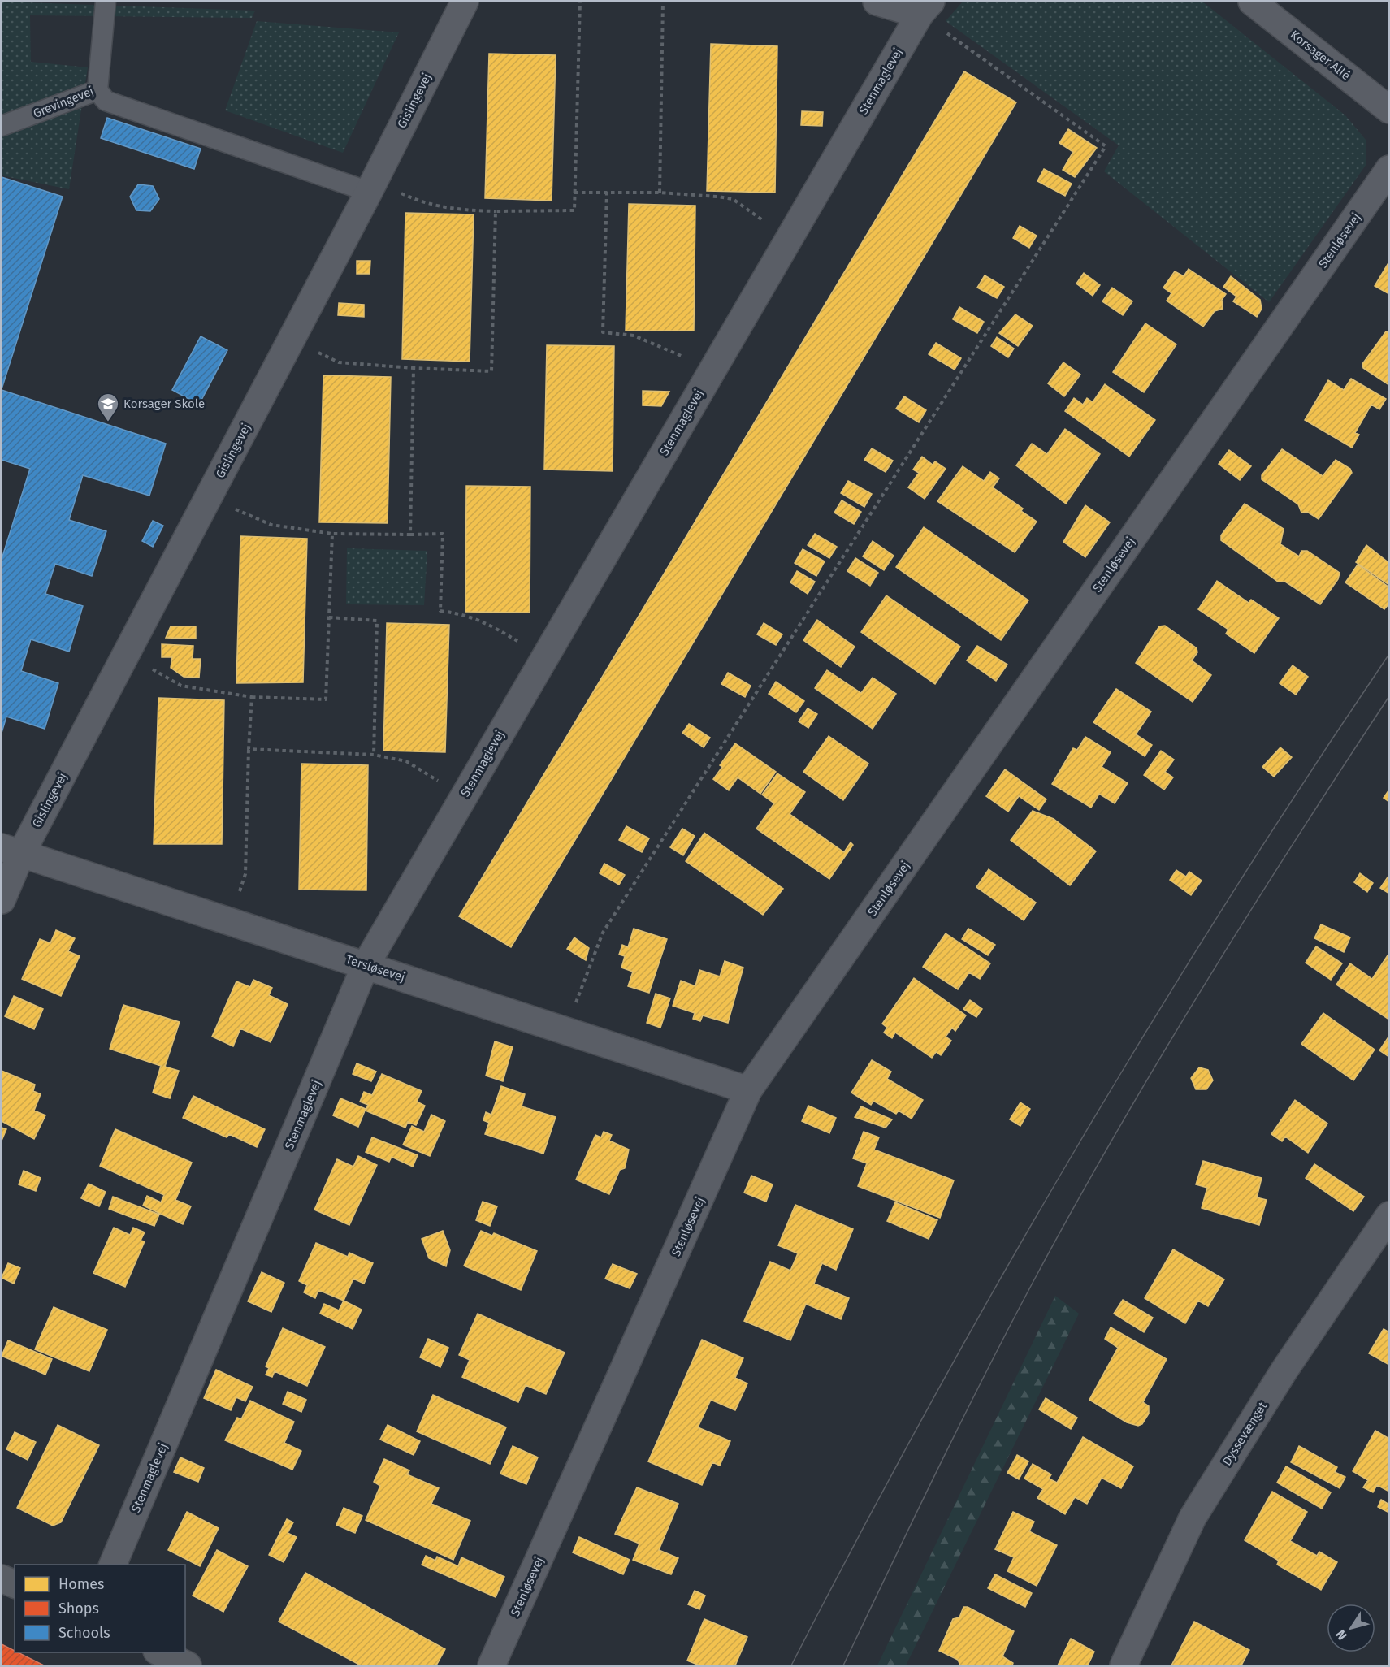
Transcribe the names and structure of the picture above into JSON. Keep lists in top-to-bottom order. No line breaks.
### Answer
{"streets":{"street":["Korsager Allé","Stenmaglevej","Gislingevej","Stenløsevej","Tersløsevej","Dyssevænget"],"lane":["Grevingevej"]},"crossings":[["Stenmaglevej","Tersløsevej"],["Gislingevej","Tersløsevej"],["Stenløsevej","Tersløsevej"]],"places":{"school or university":["Korsager Skole"]},"legend":["Homes","Shops","Schools"],"north":"bottom left"}
